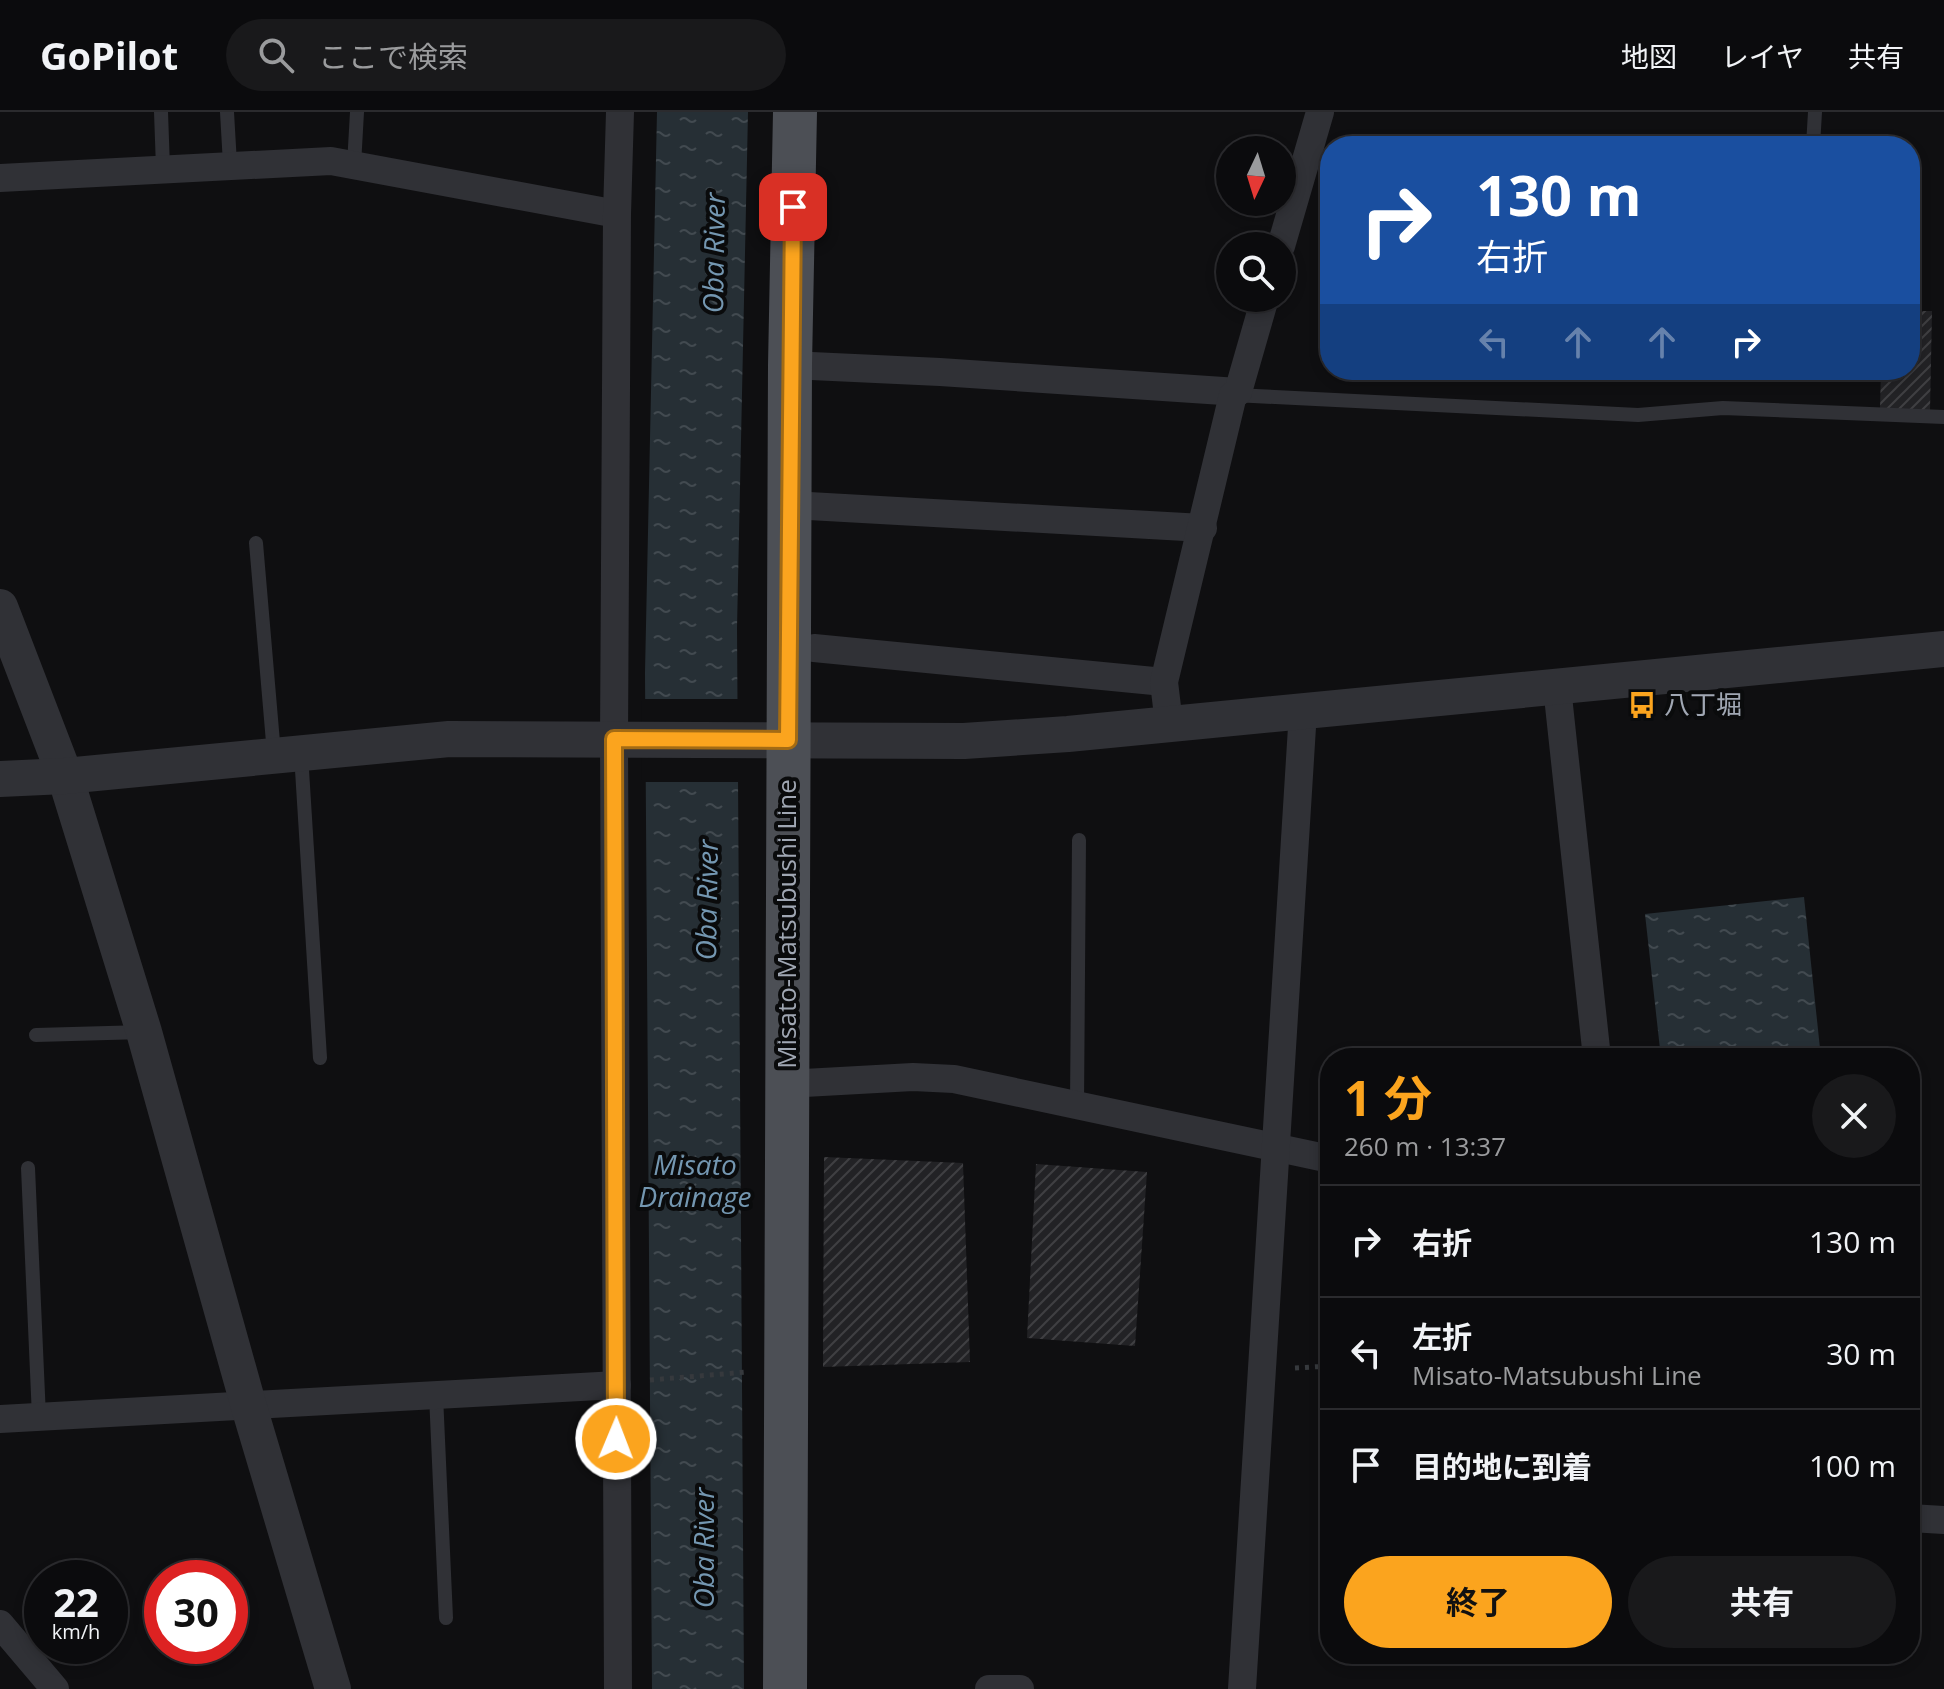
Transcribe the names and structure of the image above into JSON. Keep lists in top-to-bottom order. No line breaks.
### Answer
{"streets":{"main road":["Misato-Matsubushi Line"]},"water":["Oba River","Misato Drainage"],"places":{"bus stop":["八丁堀"]},"north":"bottom","page":{"header":"GoPilot","search":"ここで検索","nav":["地図","レイヤ","共有"],"turn":["130 m","右折"],"heading":["1 分","260 m · 13:37"],"list":[{"name":"右折","value":"130 m"},{"name":"左折","note":"Misato-Matsubushi Line","value":"30 m"},{"name":"目的地に到着","value":"100 m"}],"buttons":["終了","共有"],"speed":"22 km/h","limit":"30"}}
